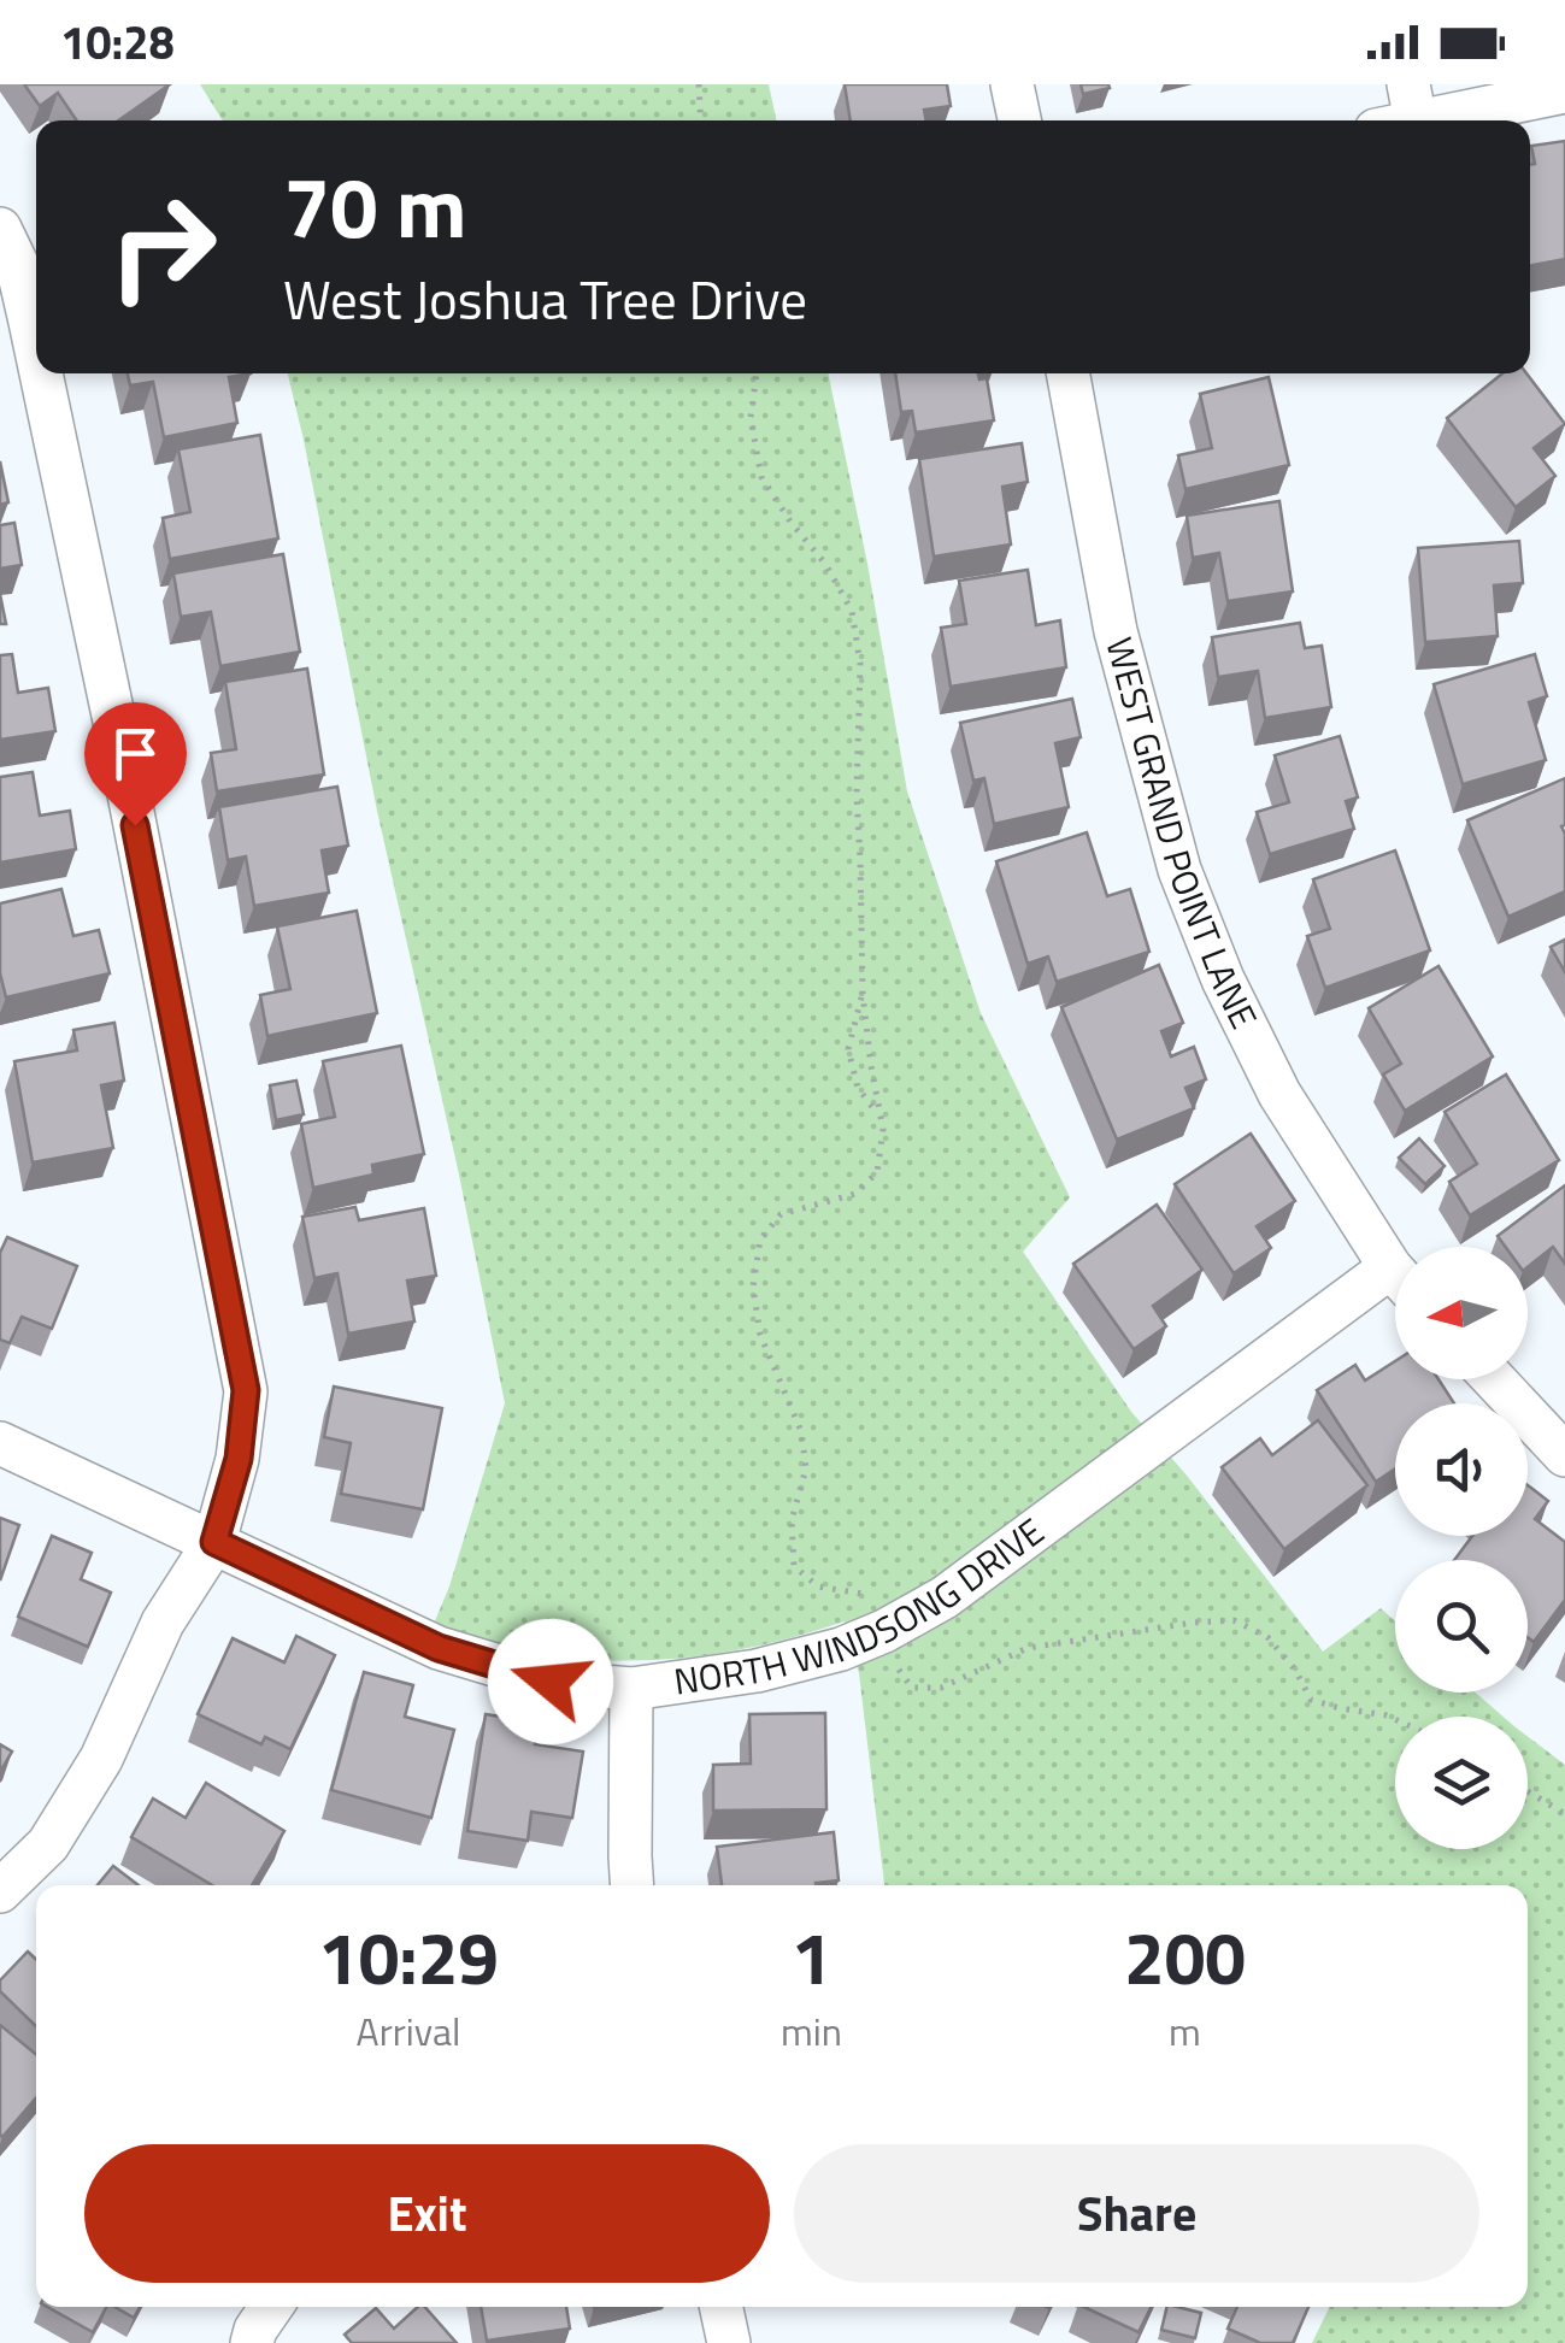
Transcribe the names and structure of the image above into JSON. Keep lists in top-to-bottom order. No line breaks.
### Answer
{"streets":{"street":["WEST GRAND POINT LANE","NORTH WINDSONG DRIVE"]},"north":"left","page":{"status":"10:28","turn":["70 m","West Joshua Tree Drive"],"eta":["10:29","Arrival","1","min","200","m"],"buttons":["Exit","Share"]}}
